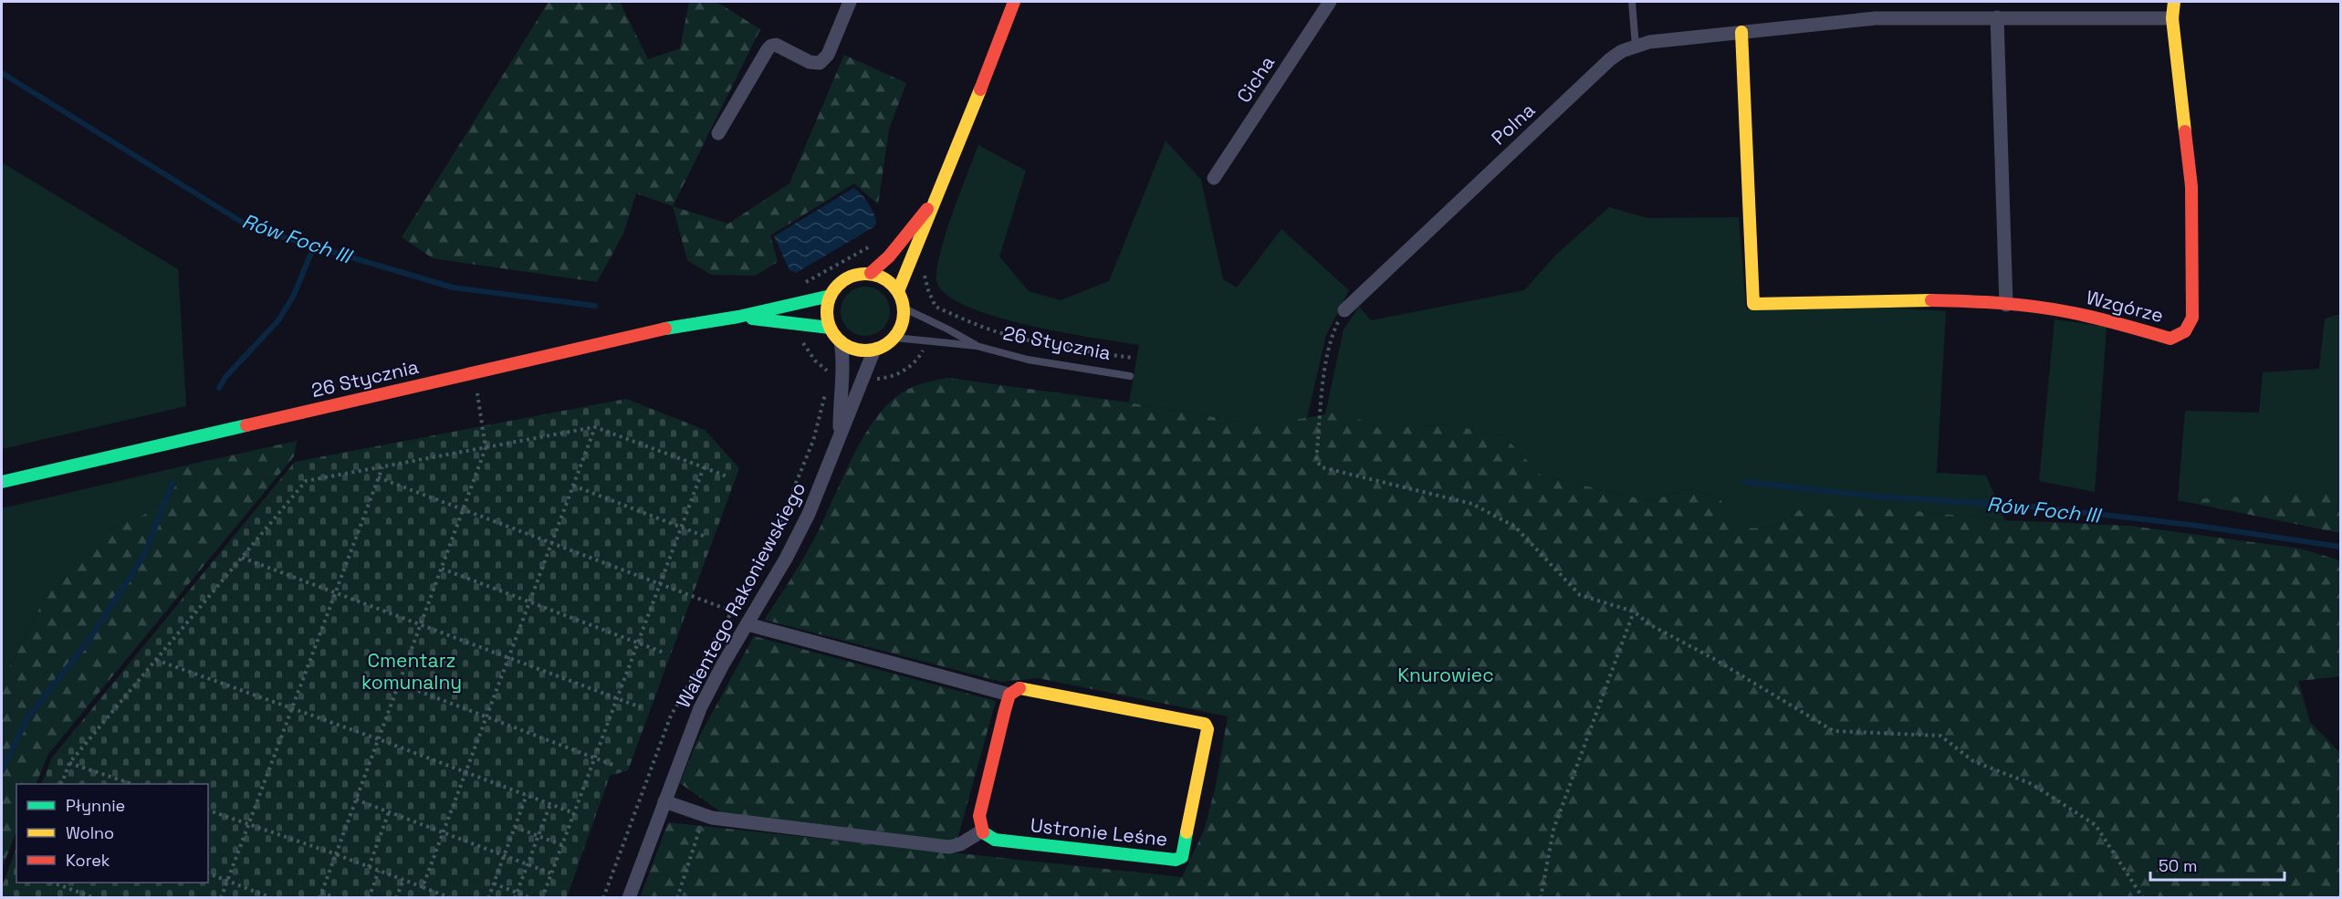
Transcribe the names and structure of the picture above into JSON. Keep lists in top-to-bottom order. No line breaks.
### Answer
{"streets":{"street":["Cicha","Polna","Wzgórze","26 Stycznia","Walentego Rakoniewskiego","Ustronie Leśne"]},"crossings":[["Polna","Wzgórze"],["26 Stycznia","Walentego Rakoniewskiego"],["Walentego Rakoniewskiego","Ustronie Leśne"]],"water":["Rów Foch III"],"parks":["Cmentarz komunalny","Knurowiec"],"legend":["Płynnie","Wolno","Korek"],"scale_bar":"50 m"}
